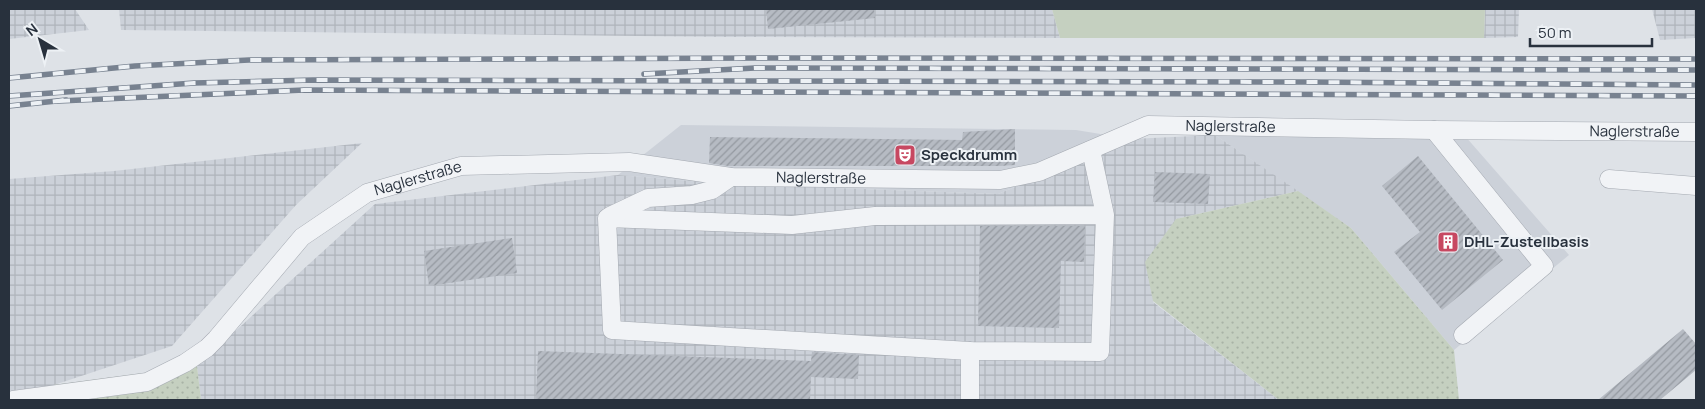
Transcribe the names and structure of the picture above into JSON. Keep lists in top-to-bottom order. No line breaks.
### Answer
{"streets":{"street":["Naglerstraße"]},"places":{"theatre":["Speckdrumm"],"building":["DHL-Zustellbasis"]},"scale_bar":"50 m","north":"top left"}
